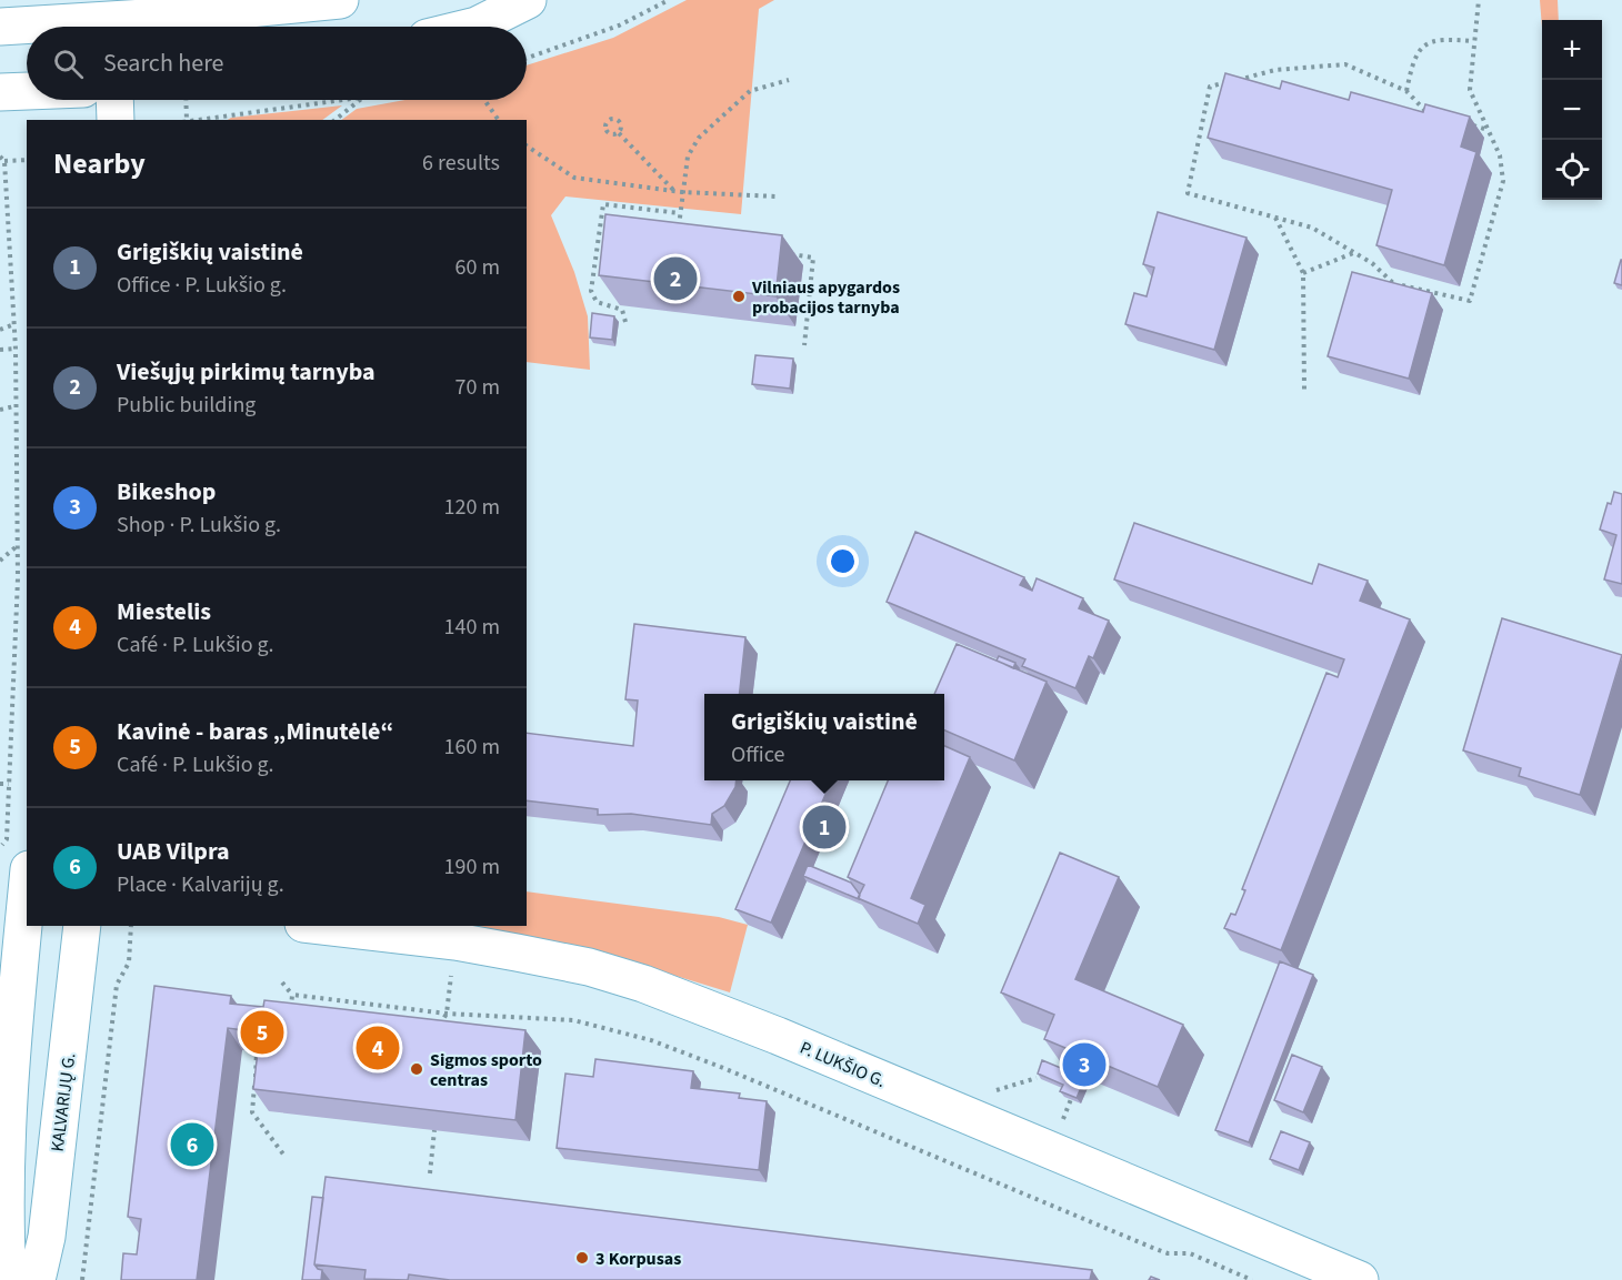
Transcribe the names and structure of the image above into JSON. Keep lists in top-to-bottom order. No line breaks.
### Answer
{"streets":{"main road":["P. LUKŠIO G.","KALVARIJŲ G."]},"places":["Vilniaus apygardos probacijos tarnyba","Sigmos sporto centras","3 Korpusas"],"page":{"map_buttons":["+","−"],"search":"Search here","heading":["Nearby","6 results"],"list":[{"mark":"1","name":"Grigiškių vaistinė","note":"Office · P. Lukšio g.","value":"60 m"},{"mark":"2","name":"Viešųjų pirkimų tarnyba","note":"Public building","value":"70 m"},{"mark":"3","name":"Bikeshop","note":"Shop · P. Lukšio g.","value":"120 m"},{"mark":"4","name":"Miestelis","note":"Café · P. Lukšio g.","value":"140 m"},{"mark":"5","name":"Kavinė - baras „Minutėlė“","note":"Café · P. Lukšio g.","value":"160 m"},{"mark":"6","name":"UAB Vilpra","note":"Place · Kalvarijų g.","value":"190 m"}],"pins":["2","1","5","4","3","6"],"popup":["Grigiškių vaistinė","Office"]}}
